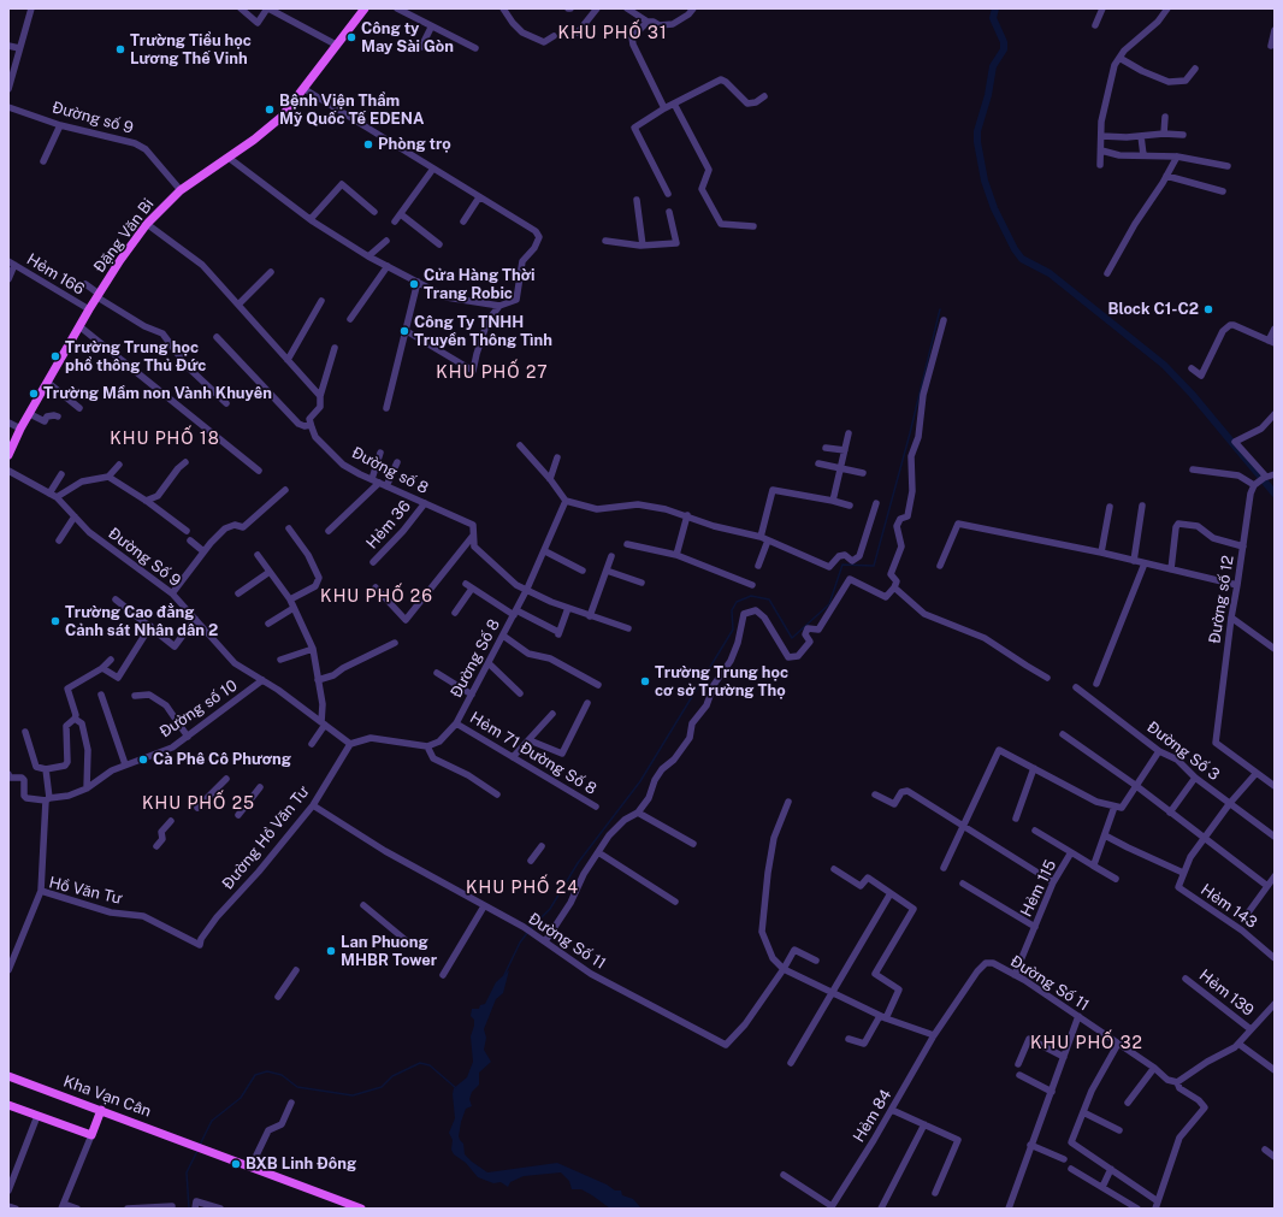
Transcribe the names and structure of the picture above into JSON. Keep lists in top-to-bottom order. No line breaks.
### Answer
{"streets":{"main road":["Đặng Văn Bi","Kha Vạn Cân"],"street":["Đường số 9","Hẻm 166","Đường số 8","Hẻm 36","Đường Số 9","Đường số 12","Đường Số 8","Đường số 10","Đường Số 3","Hẻm 71 Đường Số 8","Đường Hồ Văn Tư","Hẻm 115","Hồ Văn Tư","Hẻm 143","Đường Số 11","Hẻm 139","Hẻm 84"]},"crossings":[["Đường số 9","Đặng Văn Bi"],["Đặng Văn Bi","Hẻm 166"],["Đường số 8","Hẻm 36"],["Đường số 8","Đường Số 8"],["Đường Số 9","Đường số 10"],["Đường Số 9","Đường Hồ Văn Tư"],["Đường Số 8","Hẻm 71 Đường Số 8"],["Đường Hồ Văn Tư","Hồ Văn Tư"],["Đường Hồ Văn Tư","Đường Số 11"],["Hẻm 115","Đường Số 11"],["Đường Số 11","Hẻm 84"]],"districts":["KHU PHỐ 31","KHU PHỐ 27","KHU PHỐ 18","KHU PHỐ 26","KHU PHỐ 25","KHU PHỐ 24","KHU PHỐ 32"],"places":["Công ty May Sài Gòn","Trường Tiểu học Lương Thế Vinh","Bệnh Viện Thẩm Mỹ Quốc Tế EDENA","Phòng trọ","Cửa Hàng Thời Trang Robic","Block C1-C2","Công Ty TNHH Truyền Thông Tình","Trường Trung học phổ thông Thủ Đức","Trường Mầm non Vành Khuyên","Trường Cao đẳng Cảnh sát Nhân dân 2","Trường Trung học cơ sở Trường Thọ","Cà Phê Cô Phương","Lan Phuong MHBR Tower","BXB Linh Đông"]}
